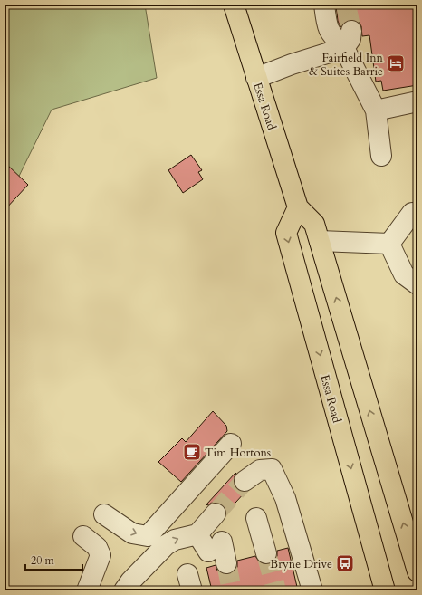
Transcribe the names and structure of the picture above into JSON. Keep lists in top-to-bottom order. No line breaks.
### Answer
{"streets":{"main road":["Essa Road"]},"places":{"hotel":["Fairfield Inn & Suites Barrie"],"cafe":["Tim Hortons"],"bus stop":["Bryne Drive"]},"scale_bar":"20 m"}
